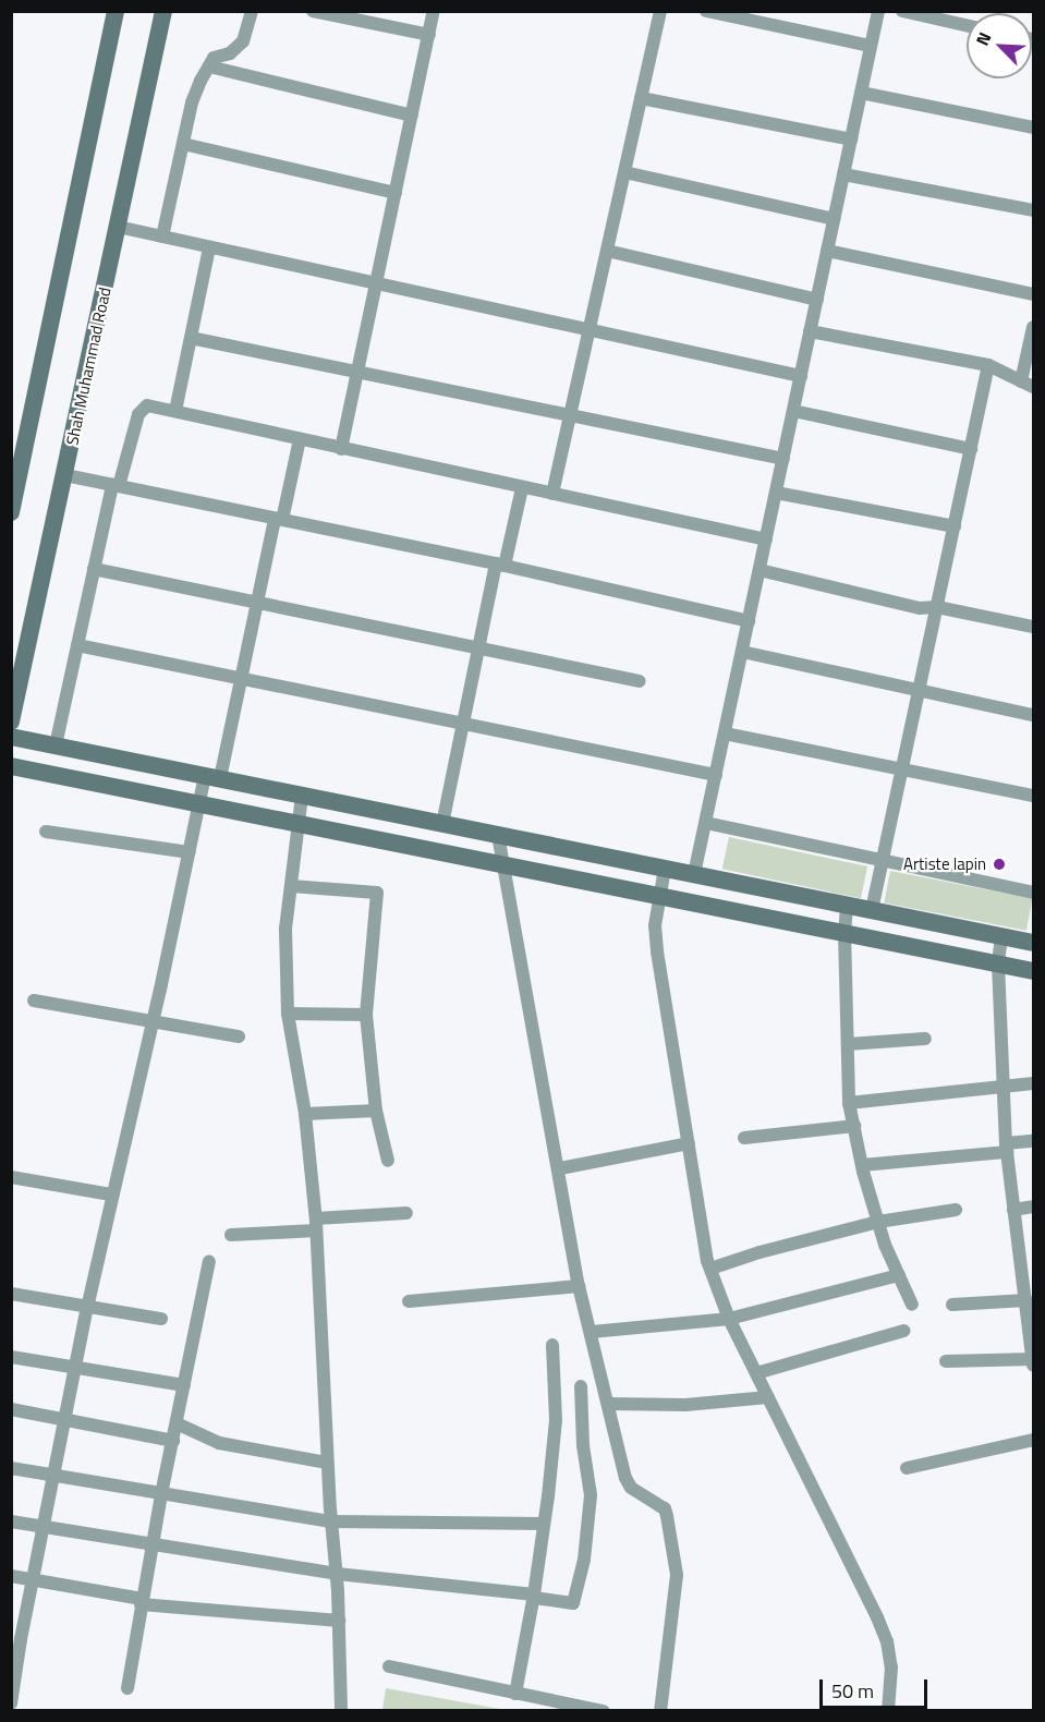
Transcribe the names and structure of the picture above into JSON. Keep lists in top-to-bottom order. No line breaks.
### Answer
{"streets":{"street":["Shah Muhammad Road"]},"places":["Artiste lapin"],"scale_bar":"50 m","north":"top left"}
